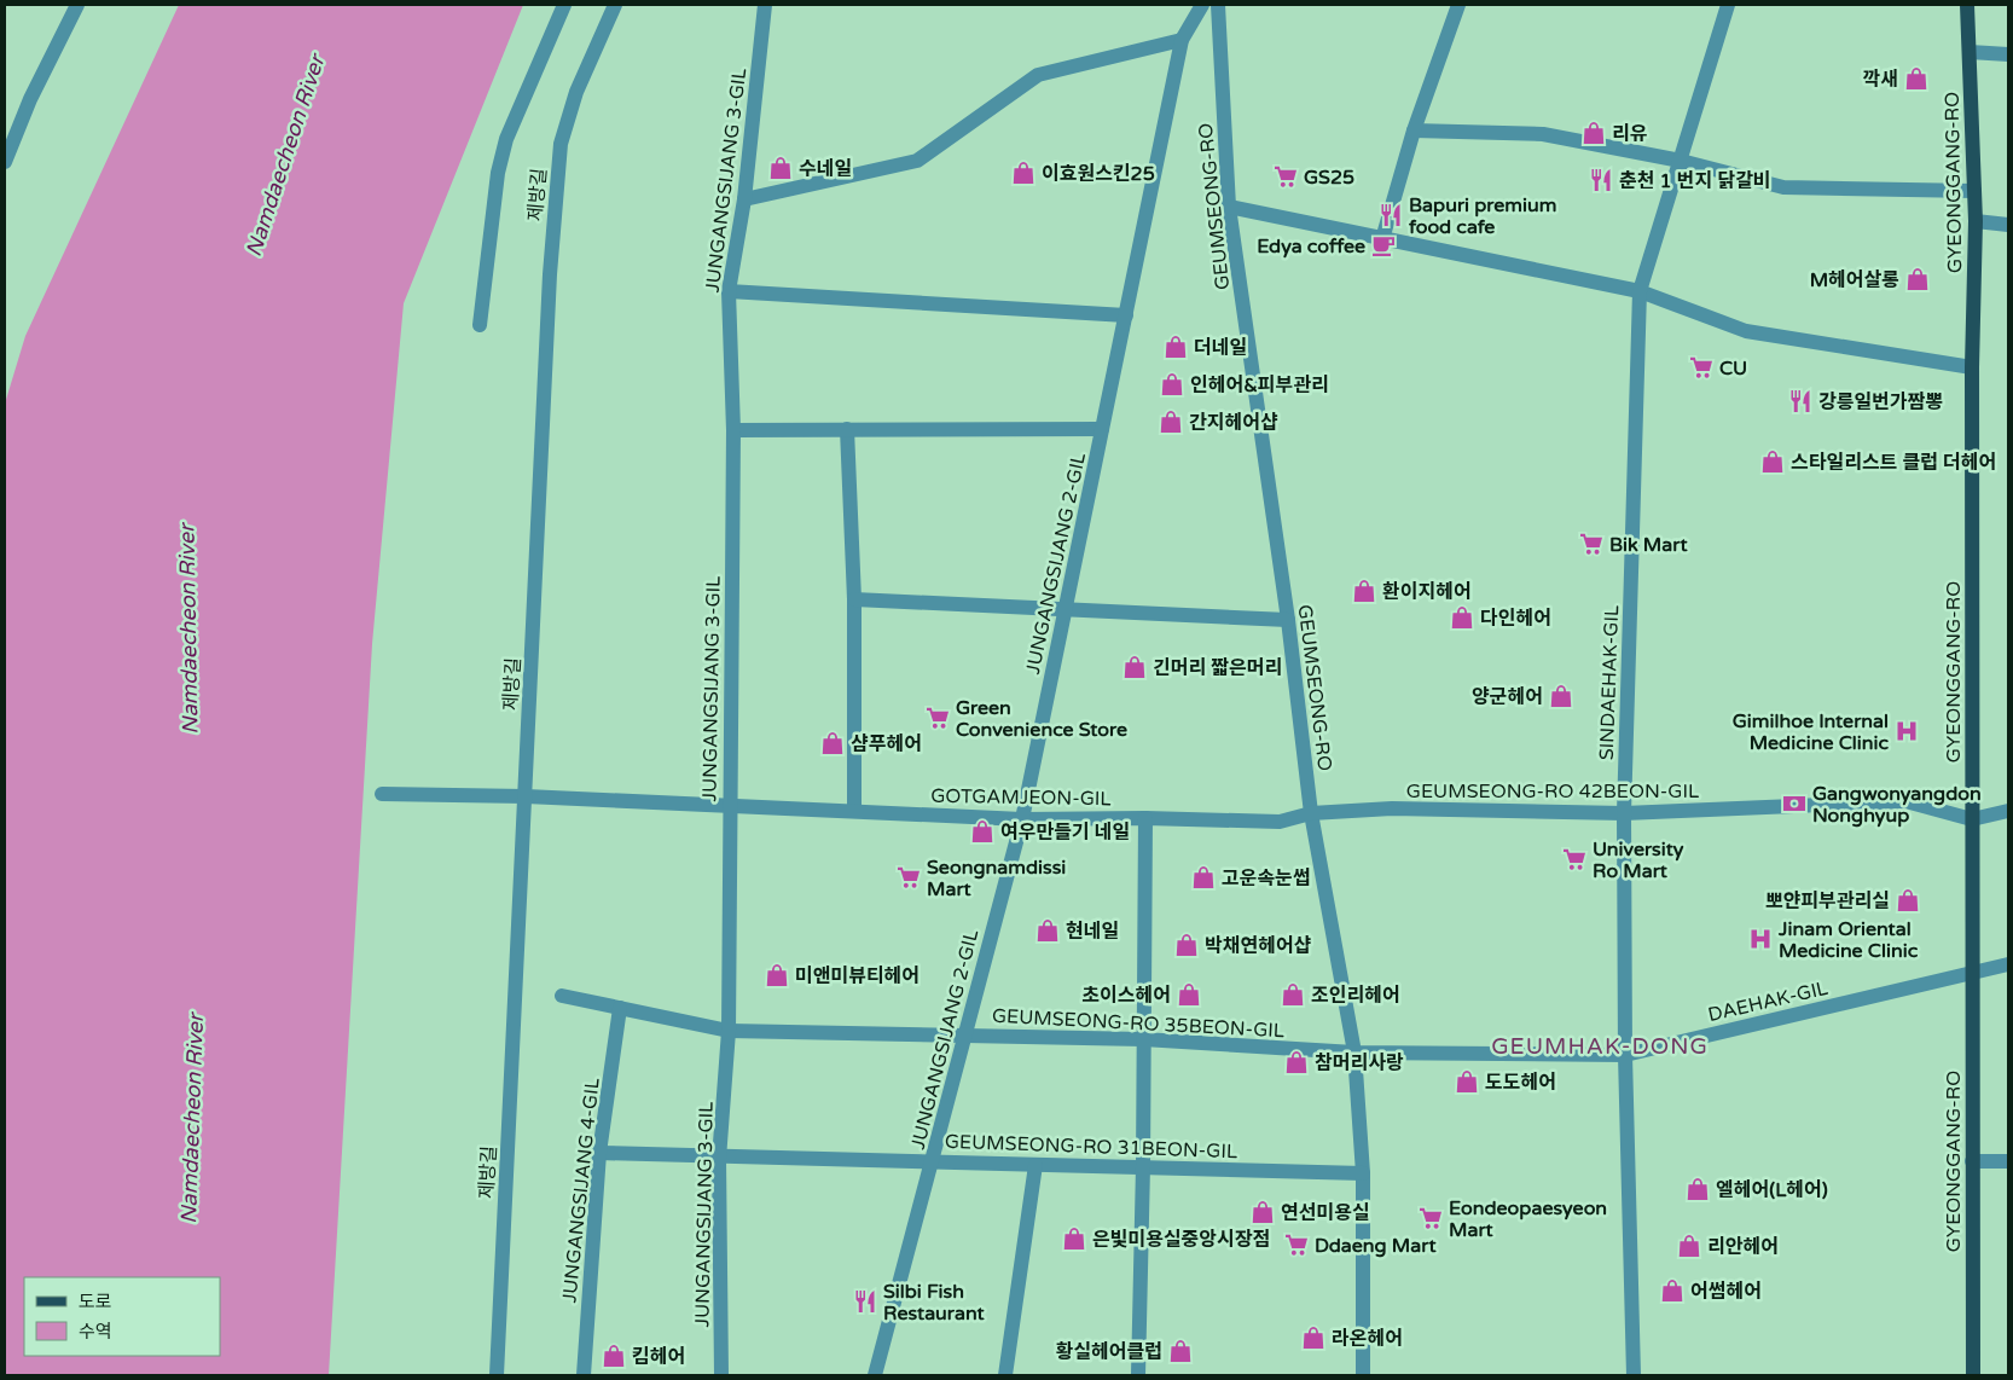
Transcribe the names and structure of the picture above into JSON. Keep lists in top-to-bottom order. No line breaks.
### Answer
{"streets":{"main road":["GYEONGGANG-RO"],"street":["JUNGANGSIJANG 3-GIL","제방길","GEUMSEONG-RO","JUNGANGSIJANG 2-GIL","SINDAEHAK-GIL","GEUMSEONG-RO 42BEON-GIL","GOTGAMJEON-GIL","DAEHAK-GIL","GEUMSEONG-RO 35BEON-GIL","GEUMSEONG-RO 31BEON-GIL","JUNGANGSIJANG 4-GIL"]},"crossings":[["JUNGANGSIJANG 3-GIL","GOTGAMJEON-GIL"],["JUNGANGSIJANG 3-GIL","GEUMSEONG-RO 35BEON-GIL"],["JUNGANGSIJANG 3-GIL","GEUMSEONG-RO 31BEON-GIL"],["GYEONGGANG-RO","GEUMSEONG-RO 42BEON-GIL"],["GYEONGGANG-RO","DAEHAK-GIL"],["제방길","GOTGAMJEON-GIL"],["GEUMSEONG-RO","GEUMSEONG-RO 42BEON-GIL"],["GEUMSEONG-RO","GOTGAMJEON-GIL"],["GEUMSEONG-RO","DAEHAK-GIL"],["GEUMSEONG-RO","GEUMSEONG-RO 35BEON-GIL"],["GEUMSEONG-RO","GEUMSEONG-RO 31BEON-GIL"],["JUNGANGSIJANG 2-GIL","GOTGAMJEON-GIL"],["JUNGANGSIJANG 2-GIL","GEUMSEONG-RO 35BEON-GIL"],["JUNGANGSIJANG 2-GIL","GEUMSEONG-RO 31BEON-GIL"],["SINDAEHAK-GIL","GEUMSEONG-RO 42BEON-GIL"],["SINDAEHAK-GIL","DAEHAK-GIL"],["GEUMSEONG-RO 42BEON-GIL","GOTGAMJEON-GIL"],["DAEHAK-GIL","GEUMSEONG-RO 35BEON-GIL"],["GEUMSEONG-RO 35BEON-GIL","JUNGANGSIJANG 4-GIL"],["GEUMSEONG-RO 31BEON-GIL","JUNGANGSIJANG 4-GIL"]],"districts":["GEUMHAK-DONG"],"water":["Namdaecheon River"],"places":{"shop":["깍새","리유","수네일","이효원스킨25","M헤어살롱","더네일","인헤어&피부관리","간지헤어샵","스타일리스트 클럽 더헤어","환이지헤어","다인헤어","긴머리 짧은머리","양군헤어","샴푸헤어","여우만들기 네일","고운속눈썹","뽀얀피부관리실","현네일","박채연헤어샵","미앤미뷰티헤어","초이스헤어","조인리헤어","참머리사랑","도도헤어","엘헤어(L헤어)","연선미용실","은빛미용실중앙시장점","리안헤어","어썸헤어","라온헤어","황실헤어클럽","킴헤어"],"supermarket":["GS25","CU","Bik Mart","Green Convenience Store","University Ro Mart","Seongnamdissi Mart","Eondeopaesyeon Mart","Ddaeng Mart"],"restaurant":["춘천 1 번지 닭갈비","Bapuri premium food cafe","강릉일번가짬뽕","Silbi Fish Restaurant"],"cafe":["Edya coffee"],"hospital":["Gimilhoe Internal Medicine Clinic","Jinam Oriental Medicine Clinic"],"bank":["Gangwonyangdon Nonghyup"]},"legend":["도로","수역"]}
